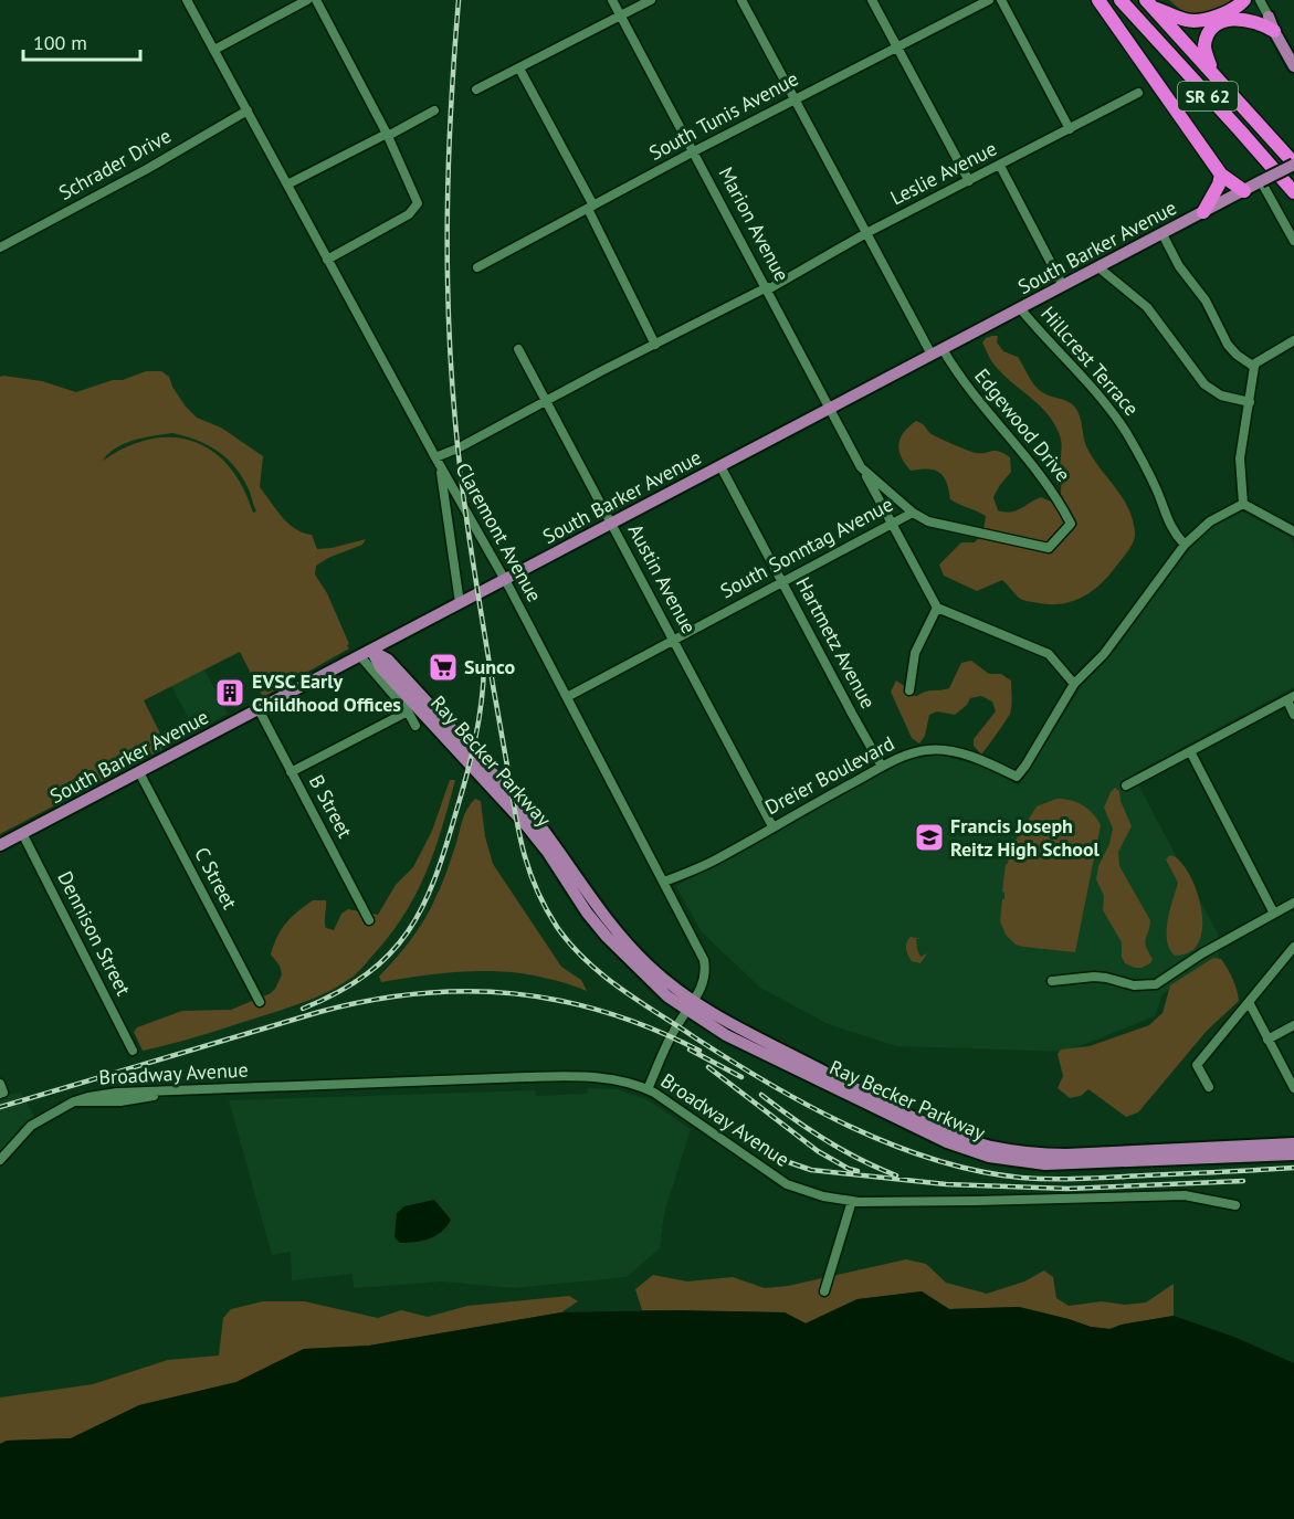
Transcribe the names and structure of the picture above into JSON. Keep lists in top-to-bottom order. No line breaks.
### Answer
{"streets":{"highway":["SR 62"],"main road":["South Barker Avenue","Ray Becker Parkway"],"street":["South Tunis Avenue","Schrader Drive","Leslie Avenue","Marion Avenue","Hillcrest Terrace","Edgewood Drive","Claremont Avenue","South Sonntag Avenue","Austin Avenue","Hartmetz Avenue","Dreier Boulevard","B Street","C Street","Dennison Street","Broadway Avenue"]},"crossings":[["SR 62","South Barker Avenue"],["South Tunis Avenue","Marion Avenue"],["South Tunis Avenue","Edgewood Drive"],["Schrader Drive","Claremont Avenue"],["Leslie Avenue","Marion Avenue"],["Leslie Avenue","Hillcrest Terrace"],["Leslie Avenue","Edgewood Drive"],["Leslie Avenue","Claremont Avenue"],["Leslie Avenue","Austin Avenue"],["Marion Avenue","South Barker Avenue"],["Marion Avenue","South Sonntag Avenue"],["South Barker Avenue","Hillcrest Terrace"],["South Barker Avenue","Edgewood Drive"],["South Barker Avenue","Claremont Avenue"],["South Barker Avenue","Austin Avenue"],["South Barker Avenue","Hartmetz Avenue"],["South Barker Avenue","Ray Becker Parkway"],["South Barker Avenue","B Street"],["South Barker Avenue","C Street"],["South Barker Avenue","Dennison Street"],["Hillcrest Terrace","Dreier Boulevard"],["Edgewood Drive","South Sonntag Avenue"],["Claremont Avenue","South Sonntag Avenue"],["Claremont Avenue","Ray Becker Parkway"],["Claremont Avenue","Dreier Boulevard"],["Claremont Avenue","Broadway Avenue"],["South Sonntag Avenue","Austin Avenue"],["South Sonntag Avenue","Hartmetz Avenue"],["Austin Avenue","Dreier Boulevard"],["Hartmetz Avenue","Dreier Boulevard"]],"places":{"supermarket":["Sunco"],"building":["EVSC Early Childhood Offices"],"school or university":["Francis Joseph Reitz High School"]},"scale_bar":"100 m"}
